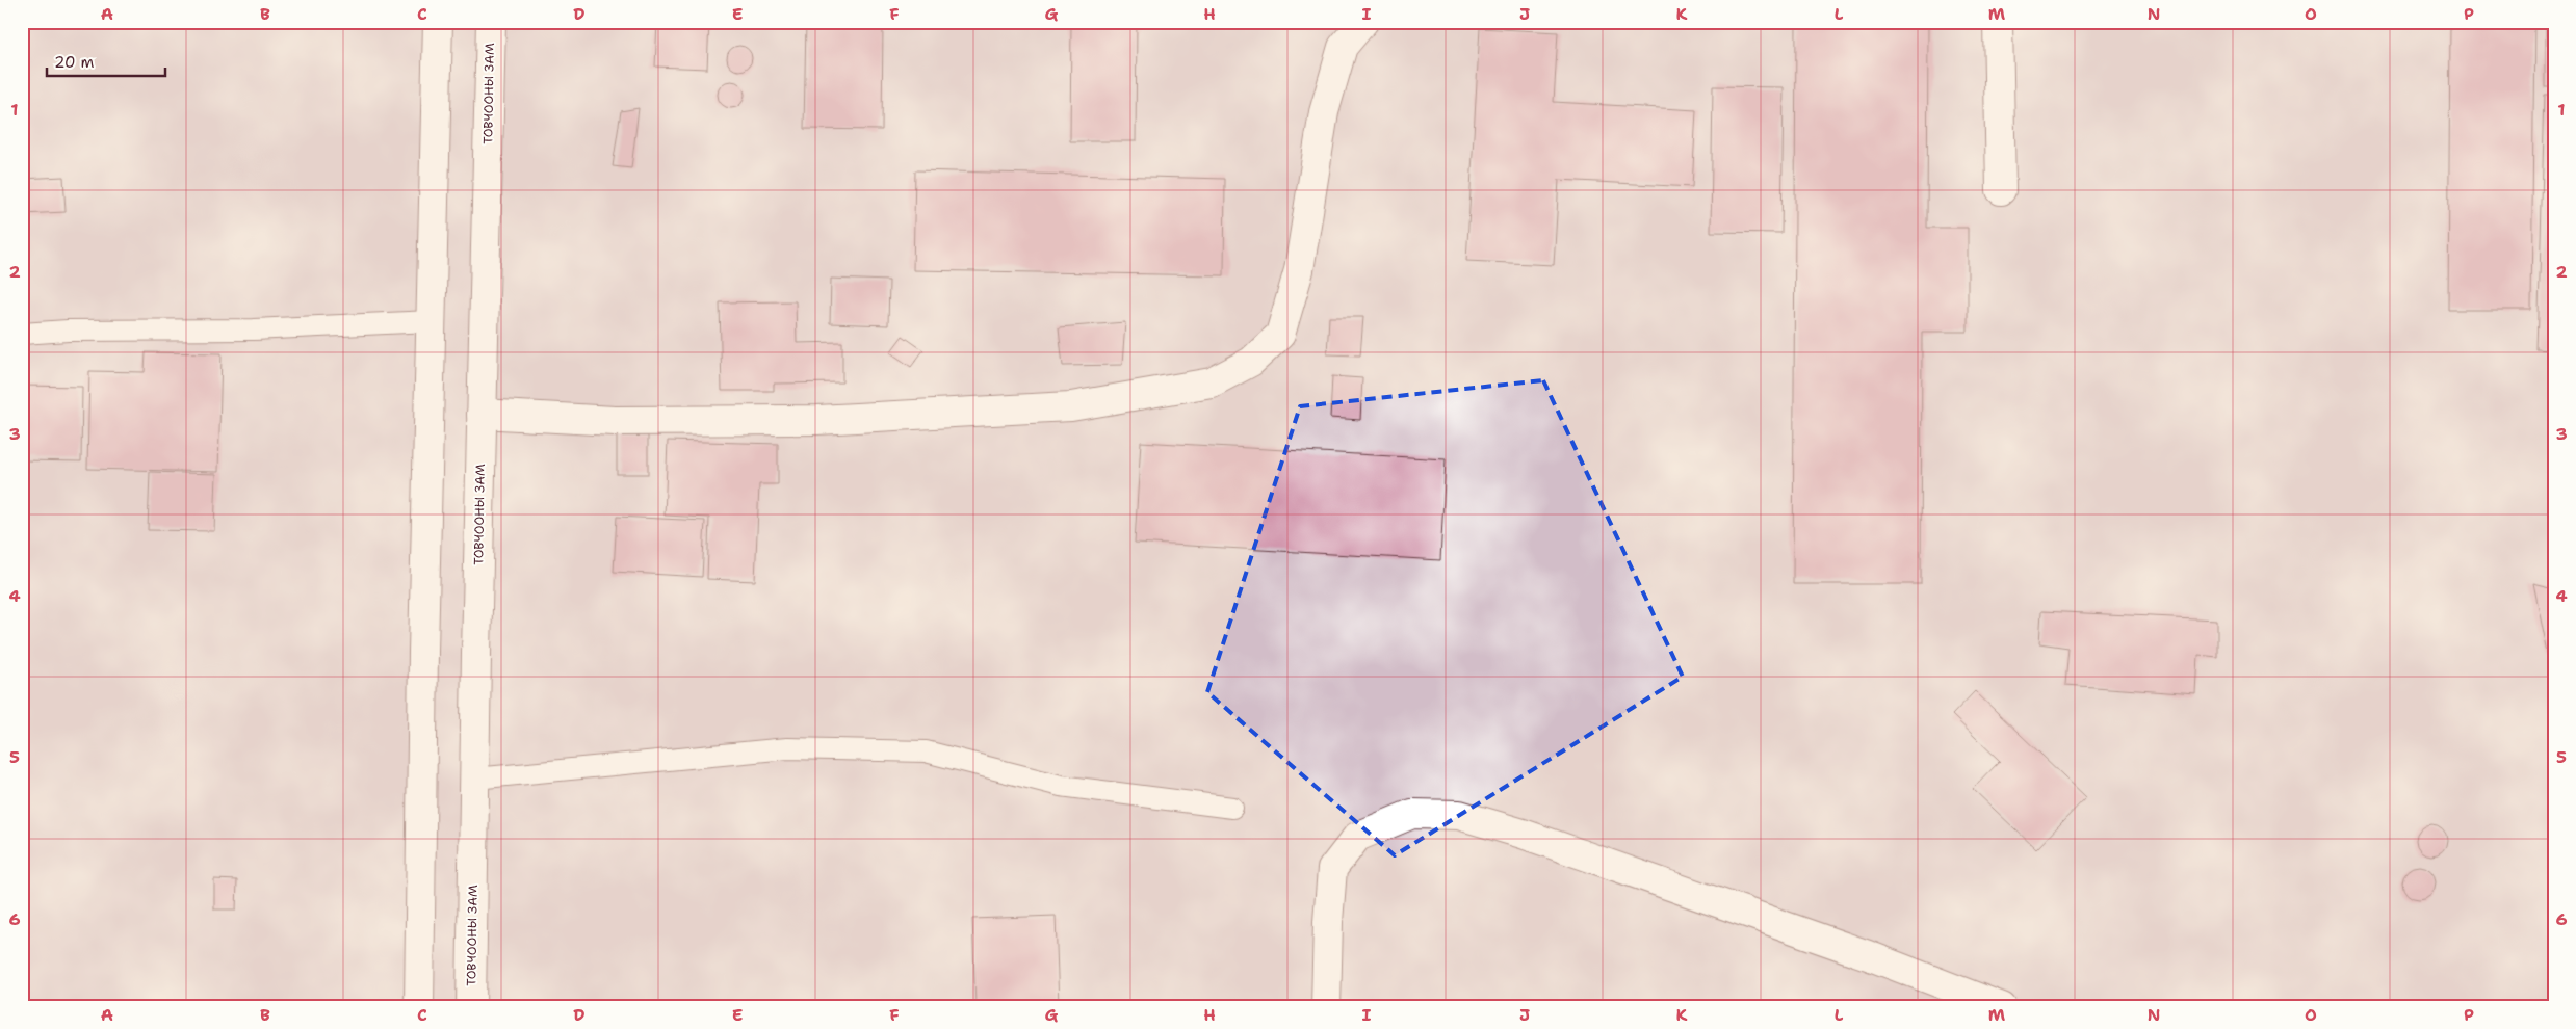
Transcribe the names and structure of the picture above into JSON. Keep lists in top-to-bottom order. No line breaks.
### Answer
{"streets":{"main road":["ТОВЧООНЫ ЗАМ"]},"scale_bar":"20 m","grid":{"columns":["A","B","C","D","E","F","G","H","I","J","K","L","M","N","O","P"],"rows":["1","2","3","4","5","6"]}}
